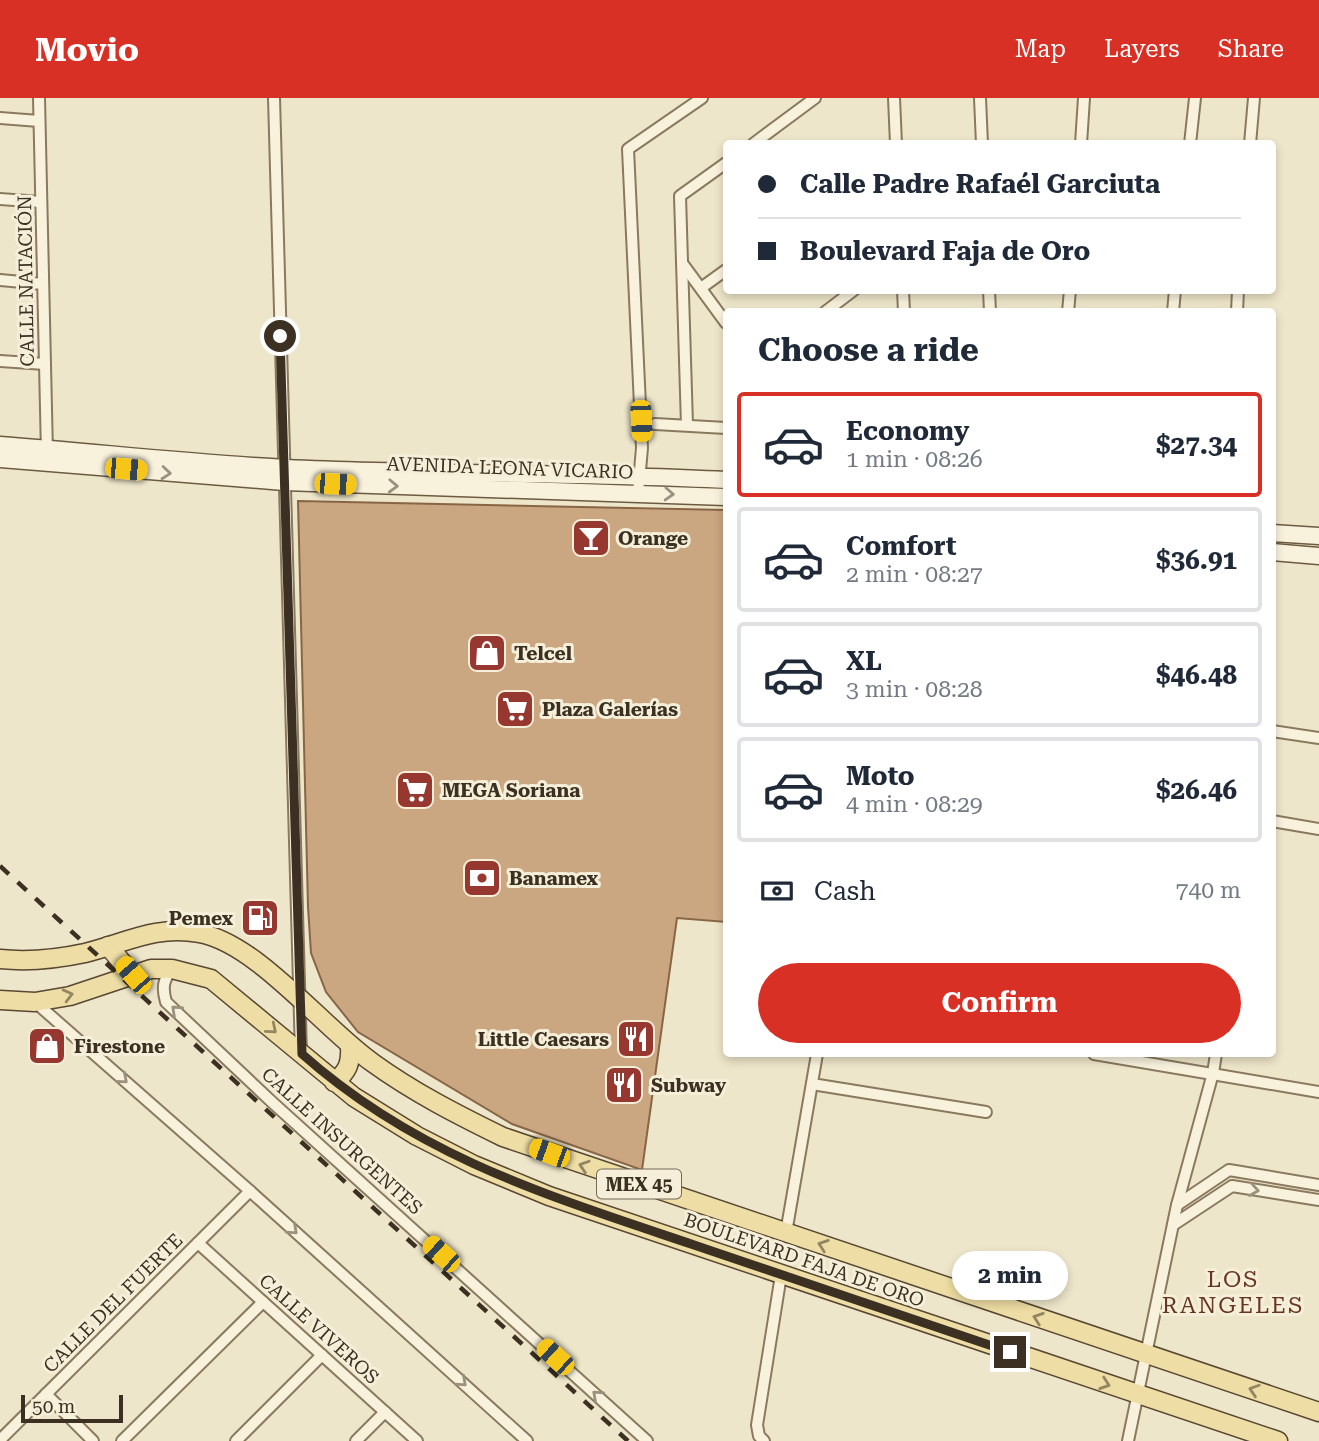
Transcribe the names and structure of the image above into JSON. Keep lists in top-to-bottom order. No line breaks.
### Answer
{"streets":{"main road":["MEX 45","BOULEVARD FAJA DE ORO"],"street":["CALLE NATACIÓN","AVENIDA LEONA VICARIO","CALLE INSURGENTES","CALLE DEL FUERTE","CALLE VIVEROS"]},"crossings":[["CALLE NATACIÓN","AVENIDA LEONA VICARIO"],["CALLE INSURGENTES","BOULEVARD FAJA DE ORO"],["CALLE DEL FUERTE","CALLE VIVEROS"]],"districts":["LOS RANGELES"],"places":{"bar":["Orange"],"shop":["Telcel","Firestone"],"supermarket":["Plaza Galerías","MEGA Soriana"],"bank":["Banamex"],"fuel station":["Pemex"],"restaurant":["Little Caesars","Subway"]},"scale_bar":"50 m","page":{"header":"Movio","nav":["Map","Layers","Share"],"banner":["Calle Padre Rafaél Garciuta","Boulevard Faja de Oro"],"heading":"Choose a ride","list":[{"name":"Economy","note":"1 min · 08:26","value":"$27.34"},{"name":"Comfort","note":"2 min · 08:27","value":"$36.91"},{"name":"XL","note":"3 min · 08:28","value":"$46.48"},{"name":"Moto","note":"4 min · 08:29","value":"$26.46"}],"pay":["Cash","740 m"],"buttons":"Confirm","bubble":"2 min","scale":"50 m"}}
